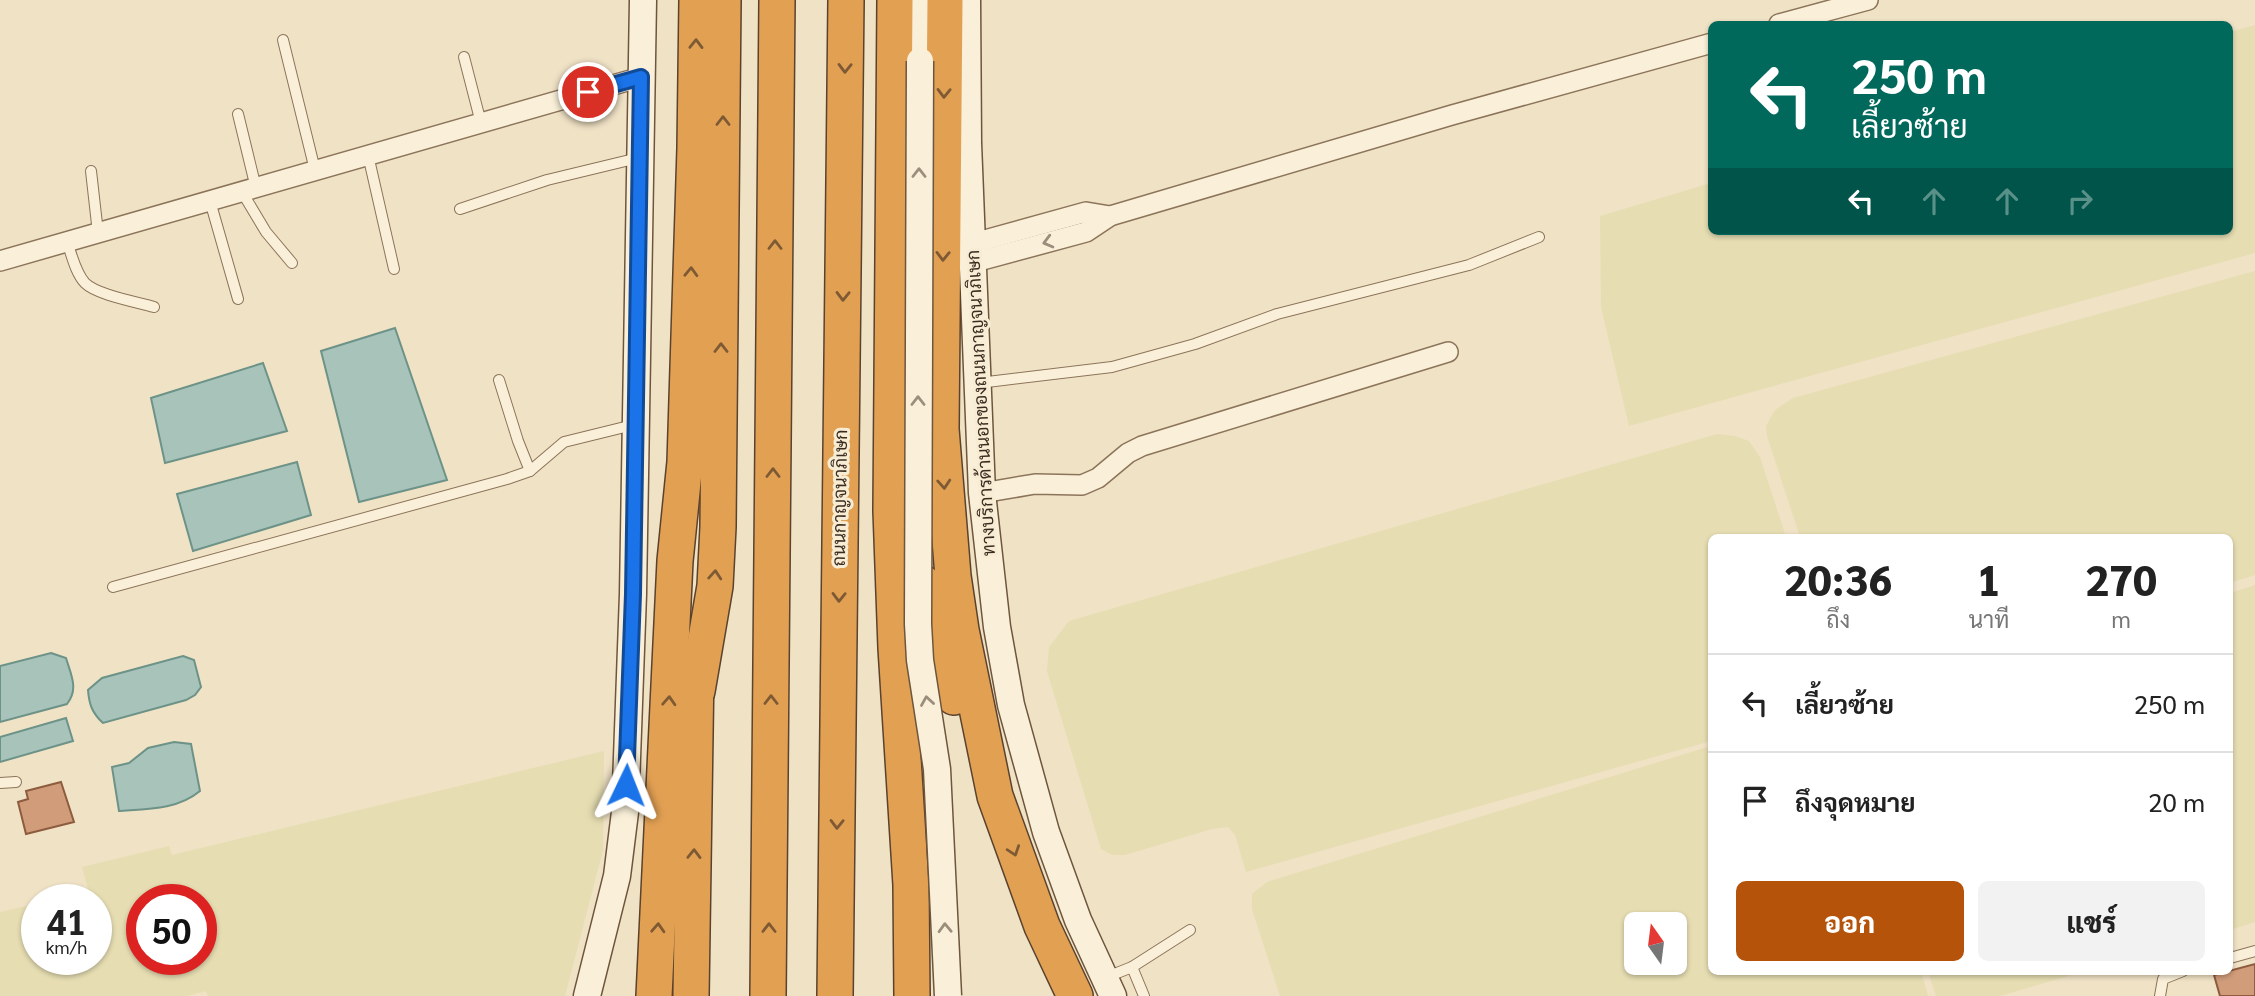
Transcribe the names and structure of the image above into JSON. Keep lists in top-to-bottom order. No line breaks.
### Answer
{"streets":{"highway":["ถนนกาญจนาภิเษก"],"main road":["ทางบริการด้านนอกของถนนกาญจนาภิเษก"]},"north":"top","page":{"turn":["250 m","เลี้ยวซ้าย"],"eta":["20:36","ถึง","1","นาที","270","m"],"list":[{"name":"เลี้ยวซ้าย","value":"250 m"},{"name":"ถึงจุดหมาย","value":"20 m"}],"buttons":["ออก","แชร์"],"speed":"41 km/h","limit":"50"}}
